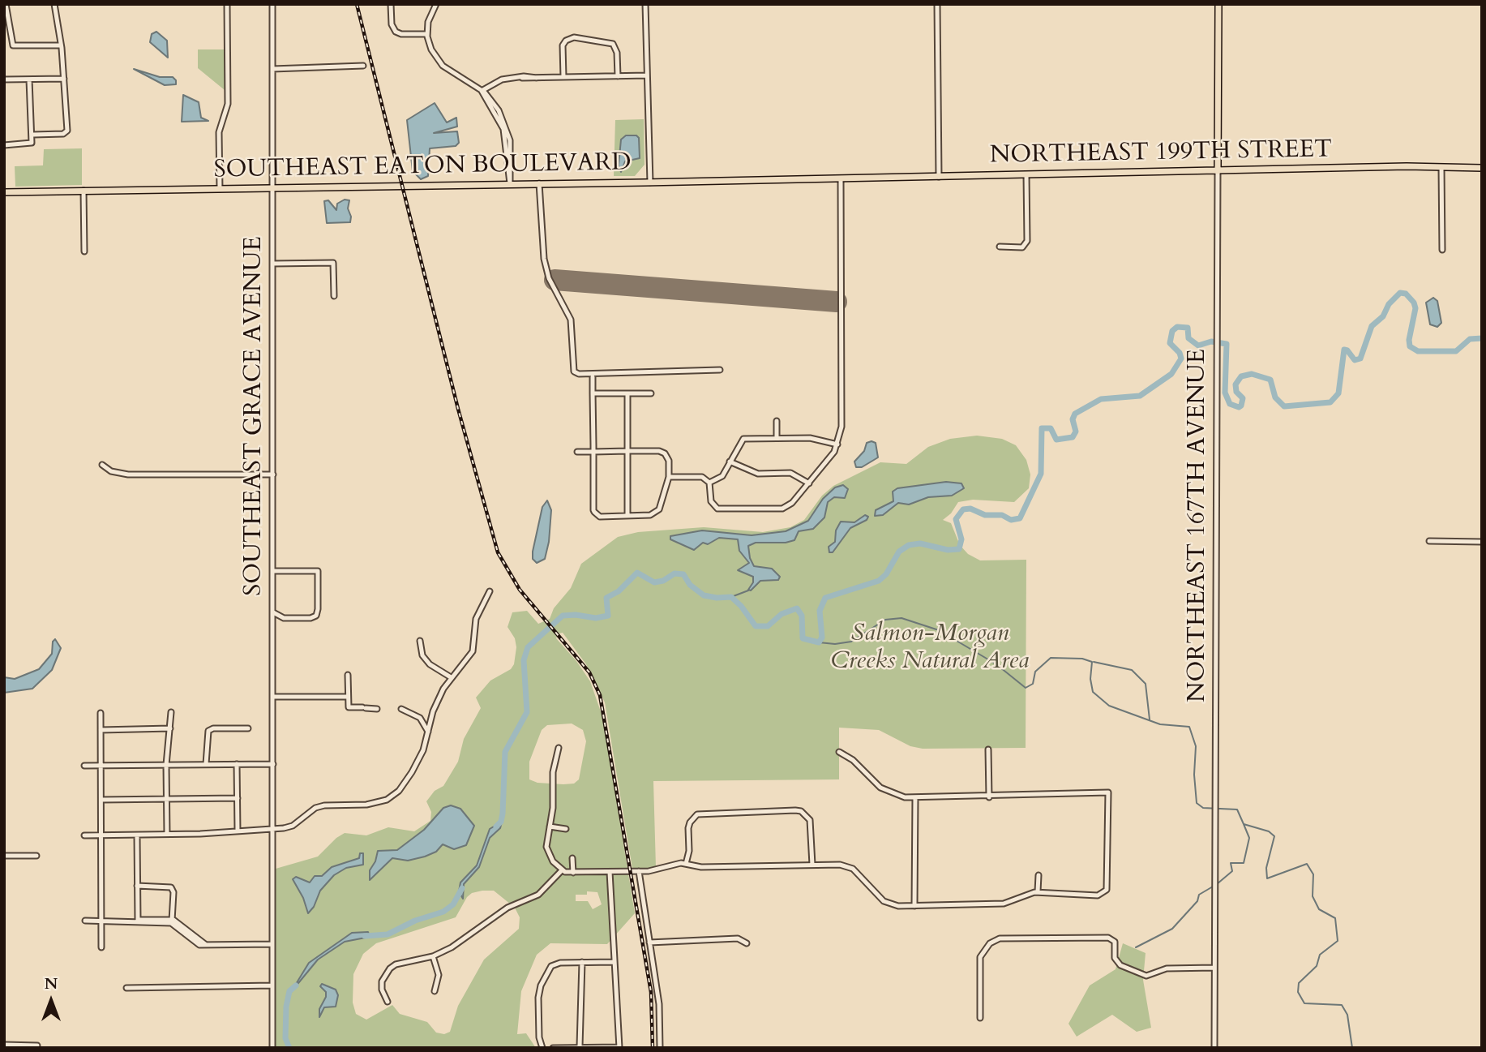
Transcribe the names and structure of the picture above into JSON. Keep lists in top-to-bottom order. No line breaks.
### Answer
{"streets":{"main road":["NORTHEAST 199TH STREET","SOUTHEAST EATON BOULEVARD","NORTHEAST 167TH AVENUE"],"street":["SOUTHEAST GRACE AVENUE"]},"crossings":[["NORTHEAST 199TH STREET","SOUTHEAST EATON BOULEVARD"],["NORTHEAST 199TH STREET","NORTHEAST 167TH AVENUE"],["SOUTHEAST EATON BOULEVARD","SOUTHEAST GRACE AVENUE"]],"parks":["Salmon-Morgan Creeks Natural Area"],"north":"top"}
